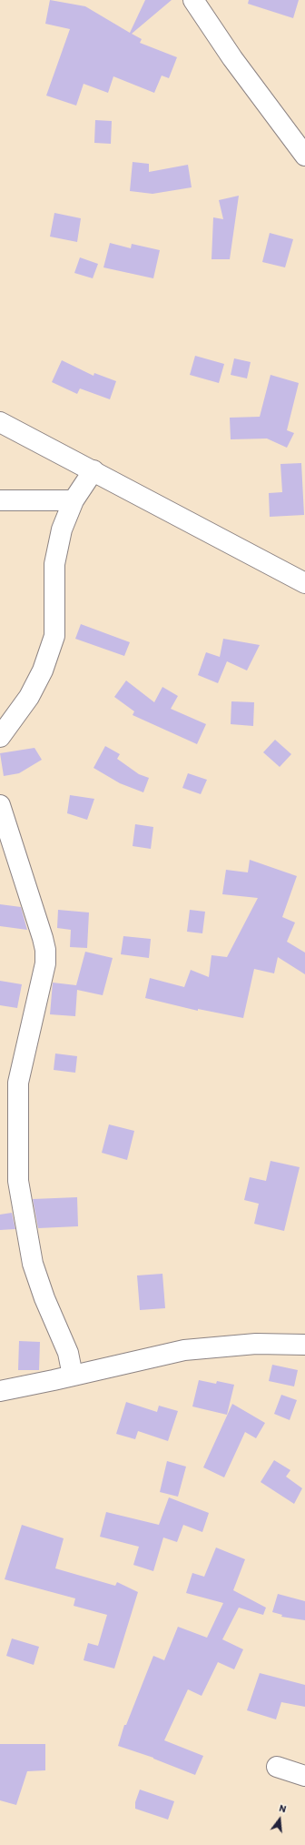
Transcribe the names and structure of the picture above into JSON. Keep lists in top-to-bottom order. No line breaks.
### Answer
{"north":"top"}
